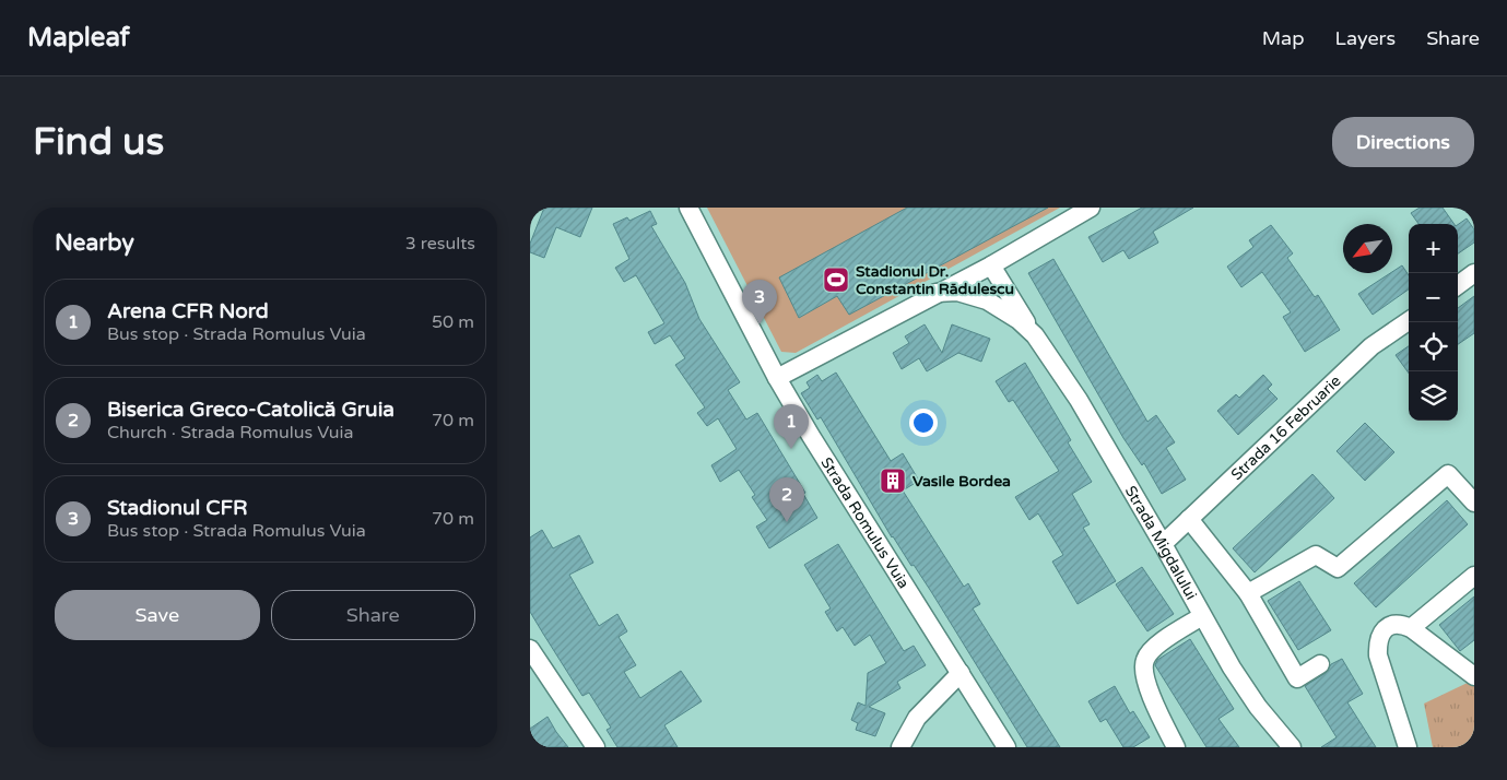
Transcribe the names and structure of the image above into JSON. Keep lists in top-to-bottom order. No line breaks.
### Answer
{"streets":{"street":["Strada 16 Februarie","Strada Romulus Vuia","Strada Migdalului"]},"crossings":[["Strada 16 Februarie","Strada Migdalului"]],"places":{"sports":["Stadionul Dr. Constantin Rădulescu"],"building":["Vasile Bordea"]},"north":"bottom left","page":{"header":"Mapleaf","nav":["Map","Layers","Share"],"buttons":["Directions",["Save","Share"]],"title":"Find us","heading":["Nearby","3 results"],"map_buttons":["+","−"],"list":[{"mark":"1","name":"Arena CFR Nord","note":"Bus stop · Strada Romulus Vuia","value":"50 m"},{"mark":"2","name":"Biserica Greco-Catolică Gruia","note":"Church · Strada Romulus Vuia","value":"70 m"},{"mark":"3","name":"Stadionul CFR","note":"Bus stop · Strada Romulus Vuia","value":"70 m"}],"pins":["3","1","2"]}}
